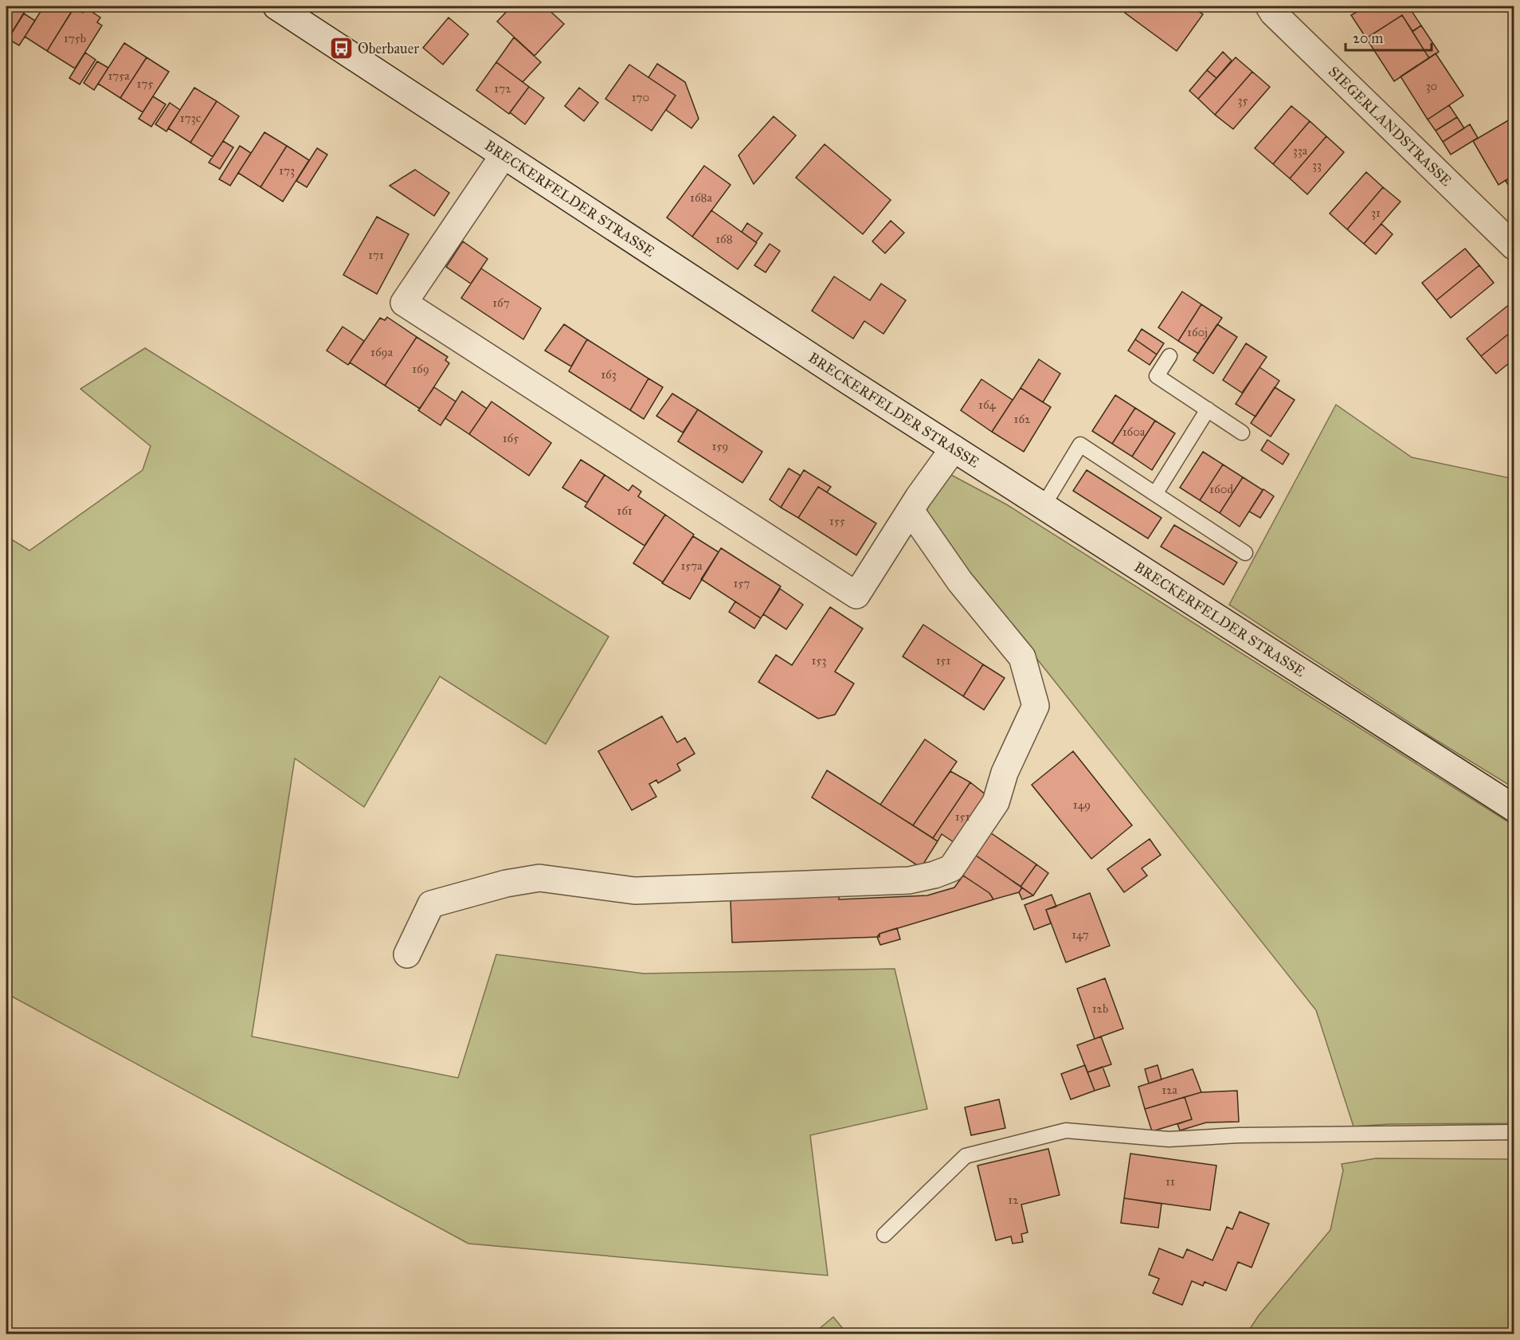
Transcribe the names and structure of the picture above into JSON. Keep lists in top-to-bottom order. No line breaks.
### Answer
{"streets":{"street":["SIEGERLANDSTRASSE","BRECKERFELDER STRASSE"]},"places":{"bus stop":["Oberbauer"]},"house_numbers":["175b","175a","175","30","172","170","35","173c","33a","33","173","168a","31","168","171","167","160j","169a","169","163","164","162","160a","165","159","160d","161","155","157a","157","153","151","149","151","147","12b","12a","11","12"],"scale_bar":"20 m"}
